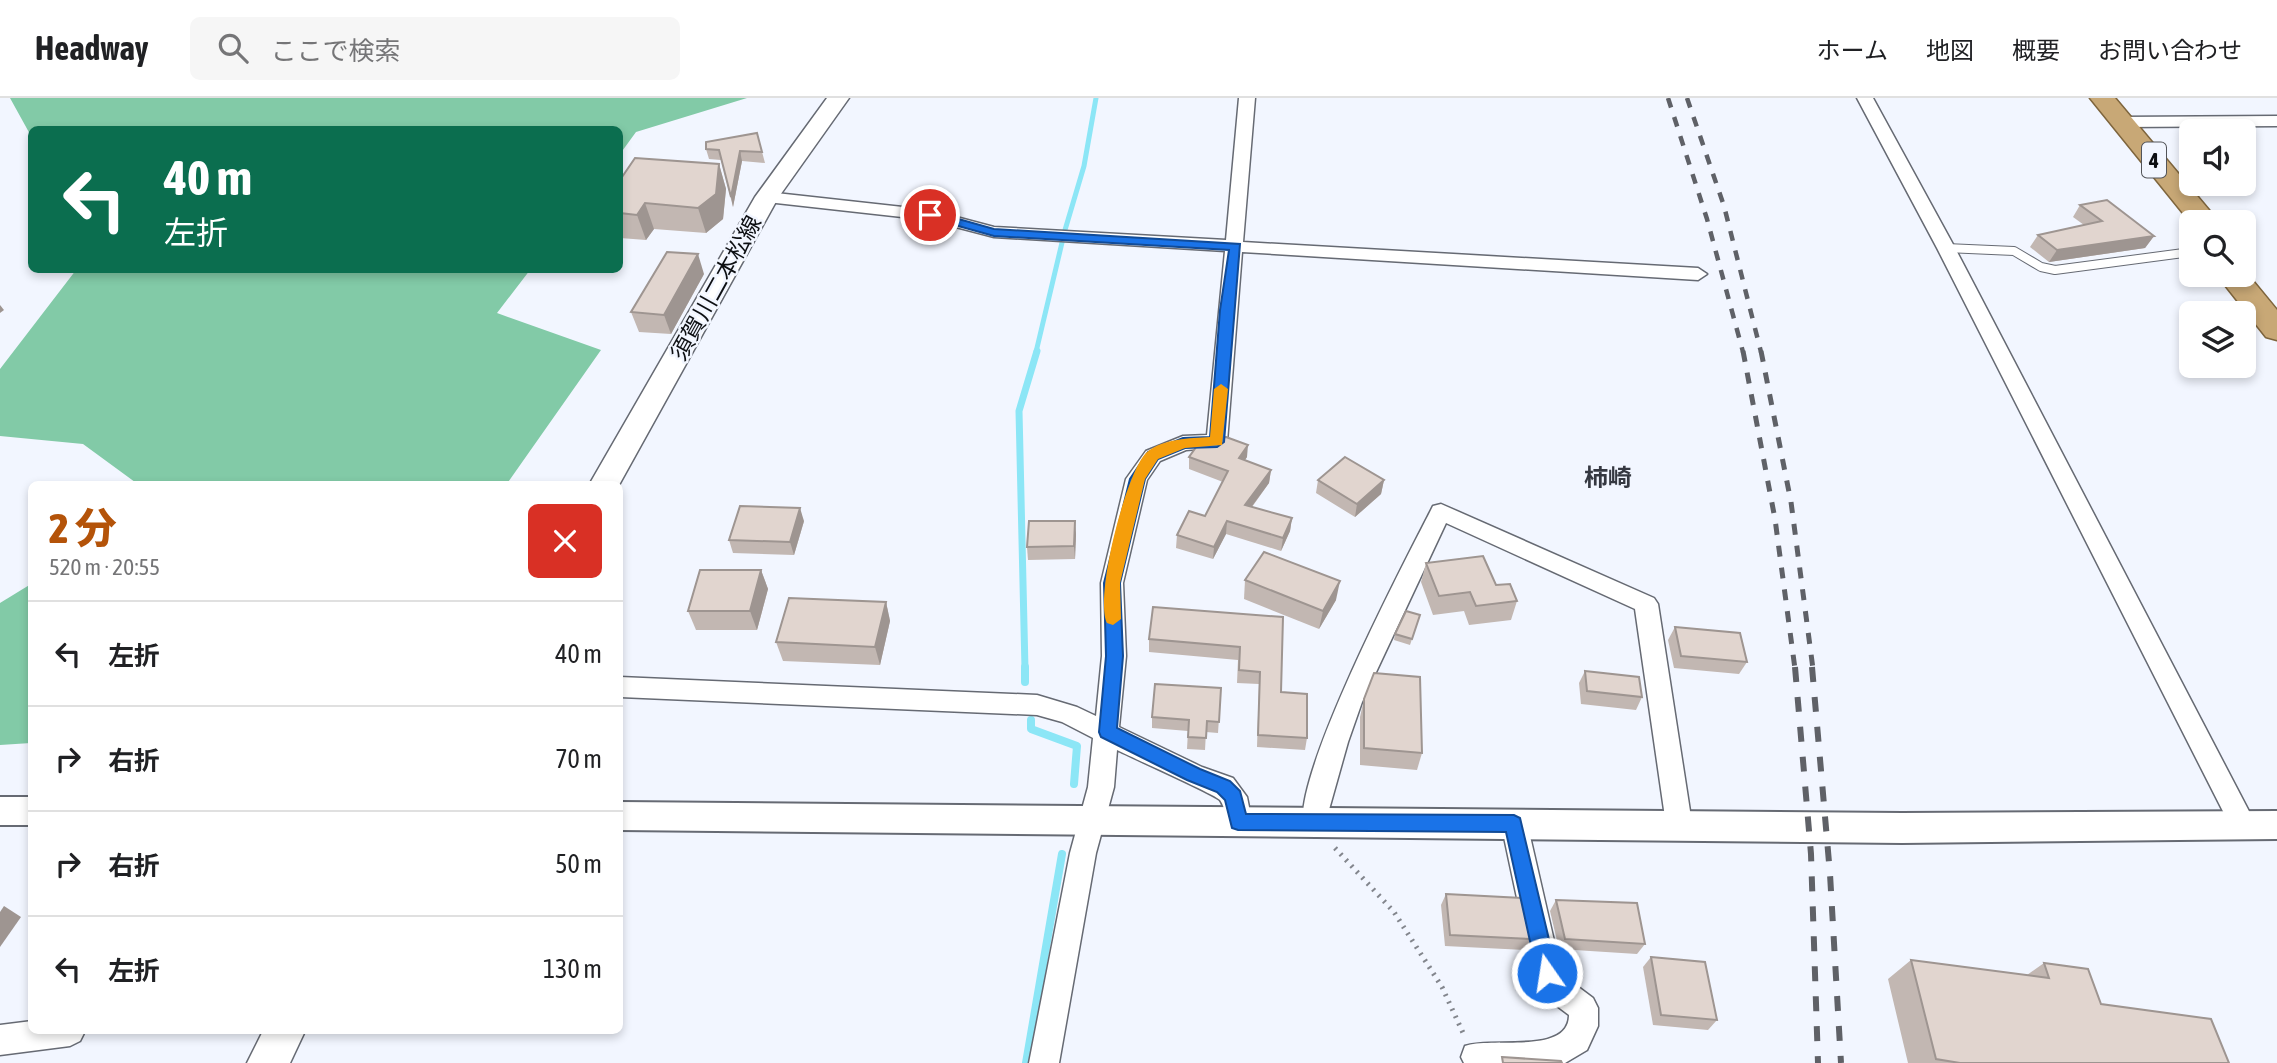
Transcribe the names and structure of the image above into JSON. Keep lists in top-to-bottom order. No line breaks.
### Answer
{"streets":{"highway":["4"],"main road":["須賀川二本松線"]},"districts":["柿崎"],"page":{"header":"Headway","search":"ここで検索","nav":["ホーム","地図","概要","お問い合わせ"],"turn":["40 m","左折"],"heading":["2 分","520 m · 20:55"],"list":[{"name":"左折","value":"40 m"},{"name":"右折","value":"70 m"},{"name":"右折","value":"50 m"},{"name":"左折","value":"130 m"}]}}
